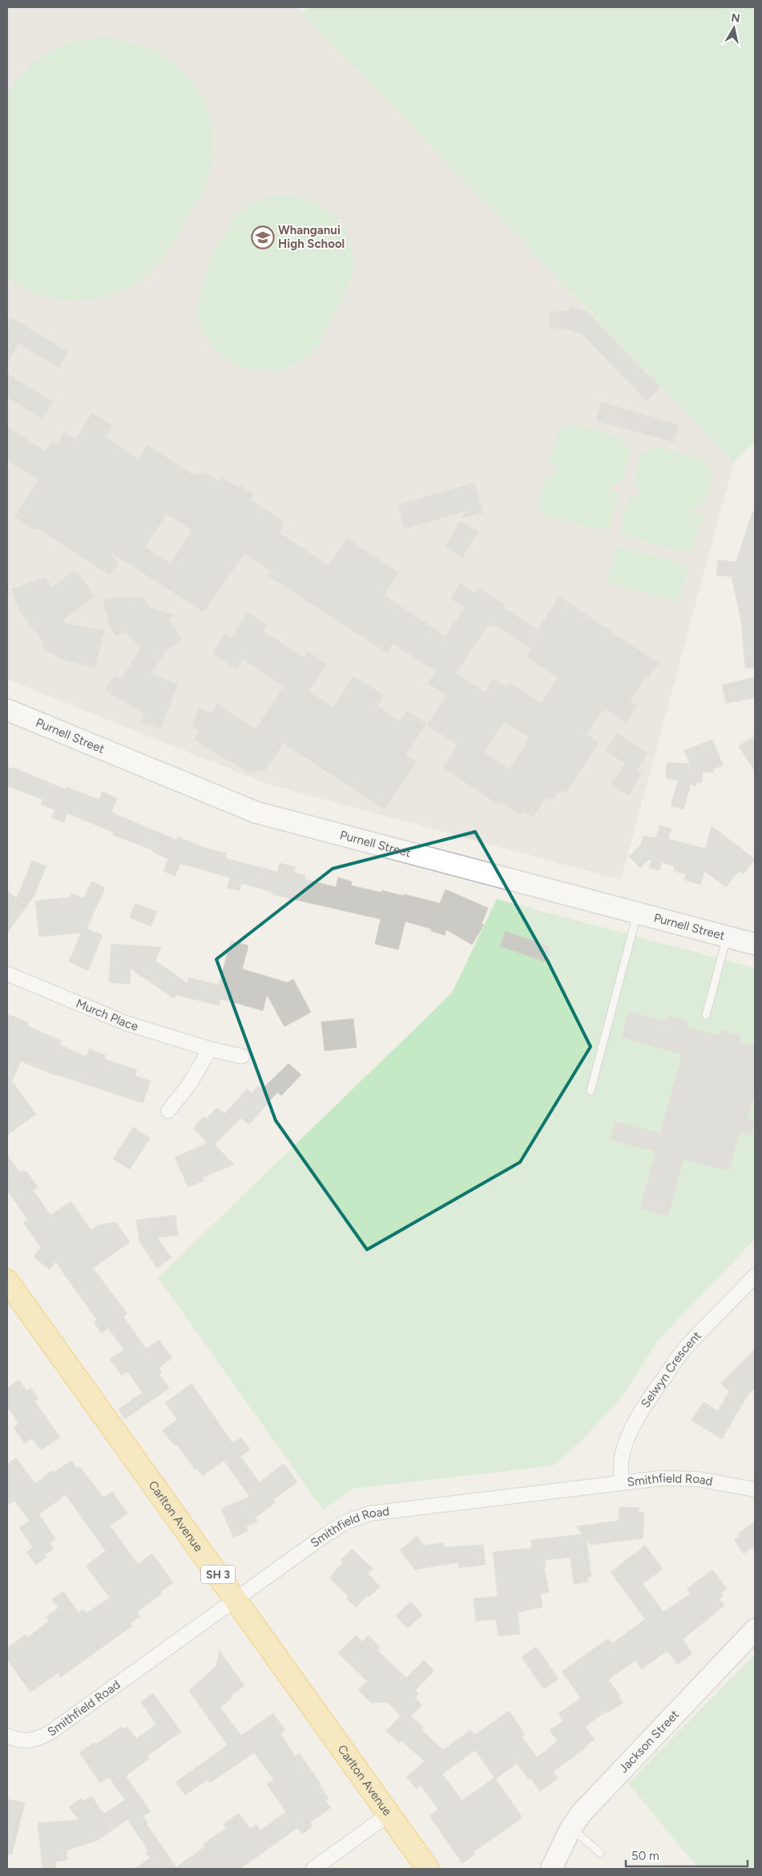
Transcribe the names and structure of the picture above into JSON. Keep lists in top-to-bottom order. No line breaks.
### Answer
{"streets":{"highway":["Carlton Avenue","SH 3"],"main road":["Purnell Street","Jackson Street"],"street":["Murch Place","Selwyn Crescent","Smithfield Road"]},"crossings":[["Selwyn Crescent","Smithfield Road"],["Smithfield Road","Carlton Avenue"]],"places":{"school or university":["Whanganui High School"]},"scale_bar":"50 m","north":"top"}
